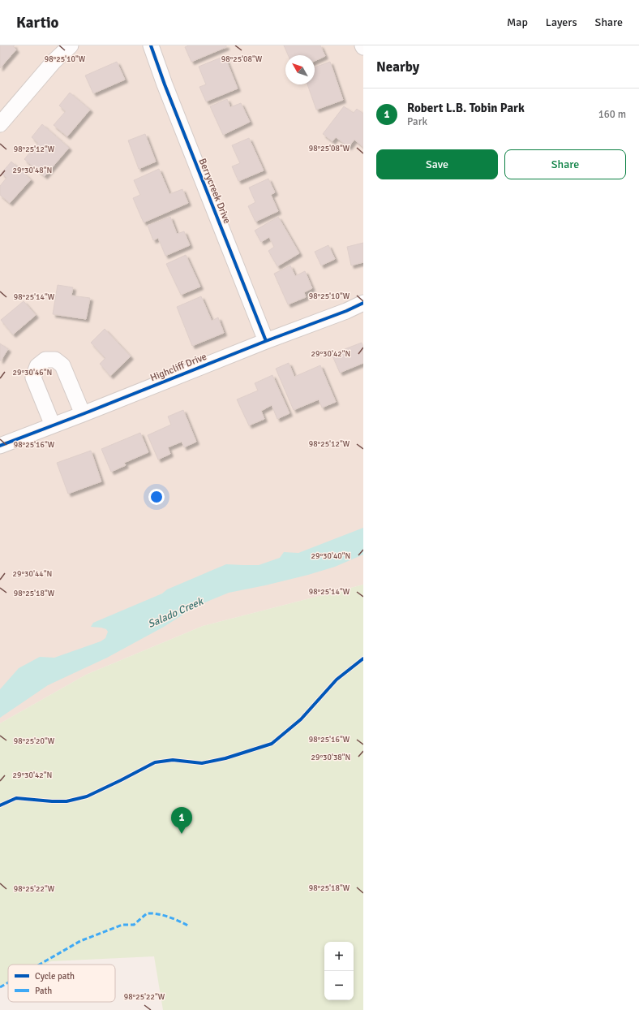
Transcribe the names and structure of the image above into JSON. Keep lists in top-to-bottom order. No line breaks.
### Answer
{"streets":{"street":["Berrycreek Drive","Highcliff Drive"]},"crossings":[["Berrycreek Drive","Highcliff Drive"]],"water":["Salado Creek"],"legend":["Cycle path","Path"],"north":"top left","page":{"header":"Kartio","nav":["Map","Layers","Share"],"heading":"Nearby","list":[{"mark":"1","name":"Robert L.B. Tobin Park","note":"Park","value":"160 m"}],"buttons":["Save","Share"],"pins":"1","map_buttons":["+","−"]},"coordinates":["98°25'10\"W","98°25'08\"W","98°25'12\"W","29°30'48\"N","98°25'14\"W","29°30'42\"N","29°30'46\"N","98°25'16\"W","29°30'40\"N","29°30'44\"N","98°25'18\"W","98°25'20\"W","29°30'38\"N","98°25'22\"W"]}
